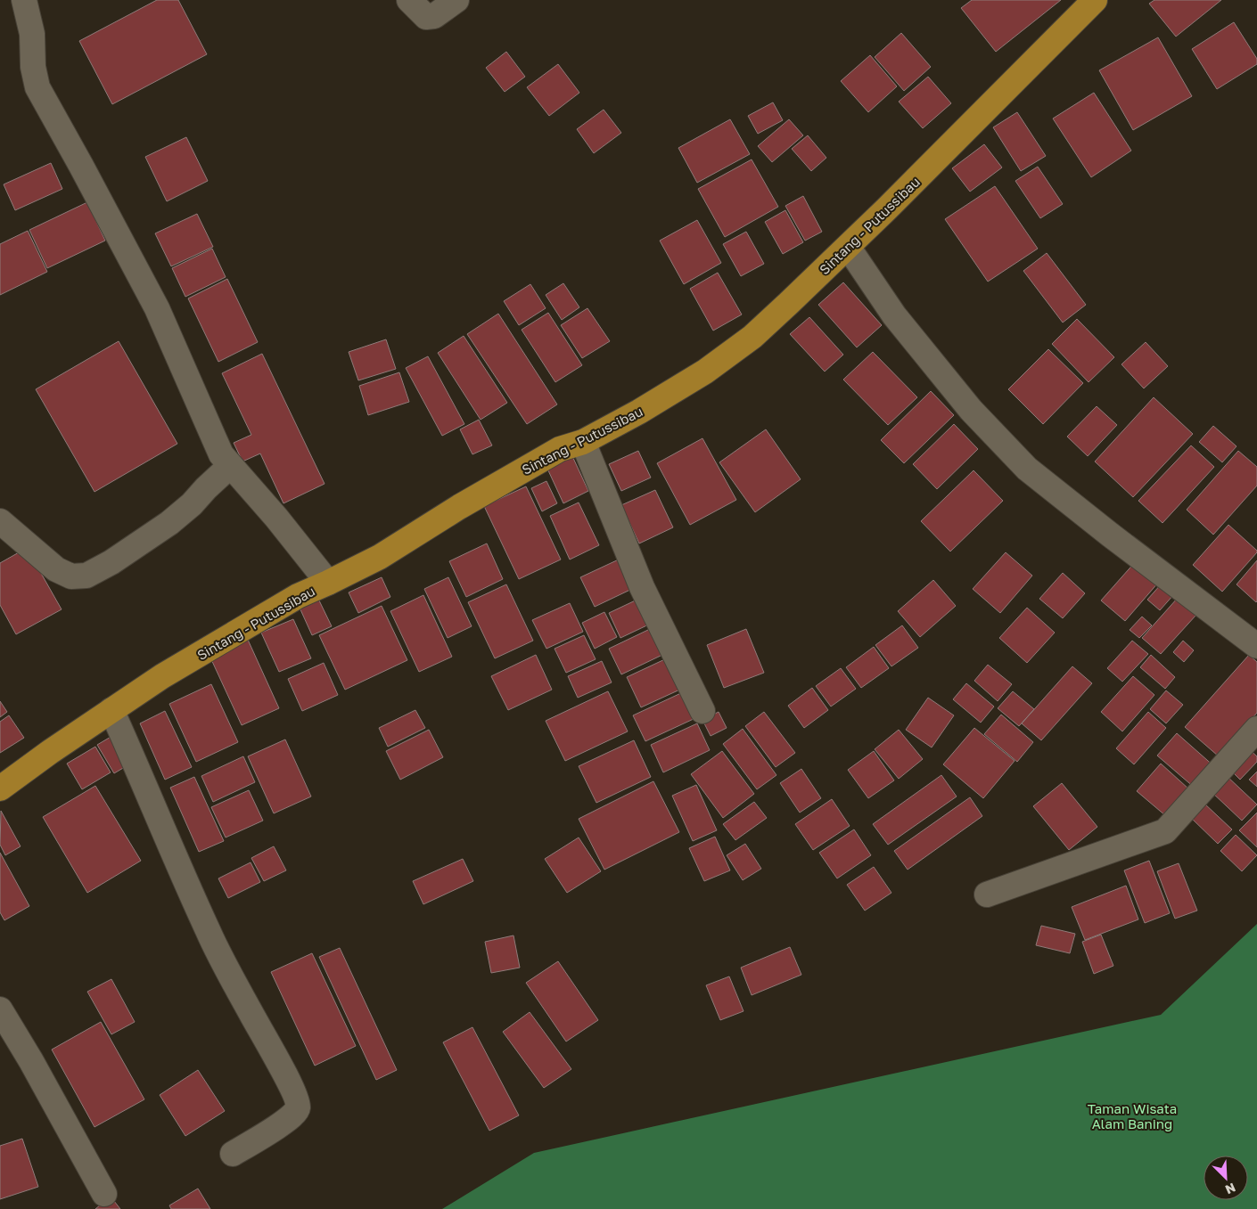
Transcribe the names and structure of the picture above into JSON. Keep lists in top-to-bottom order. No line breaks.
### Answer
{"streets":{"highway":["Sintang - Putussibau"]},"parks":["Taman Wisata Alam Baning"],"north":"bottom right"}
